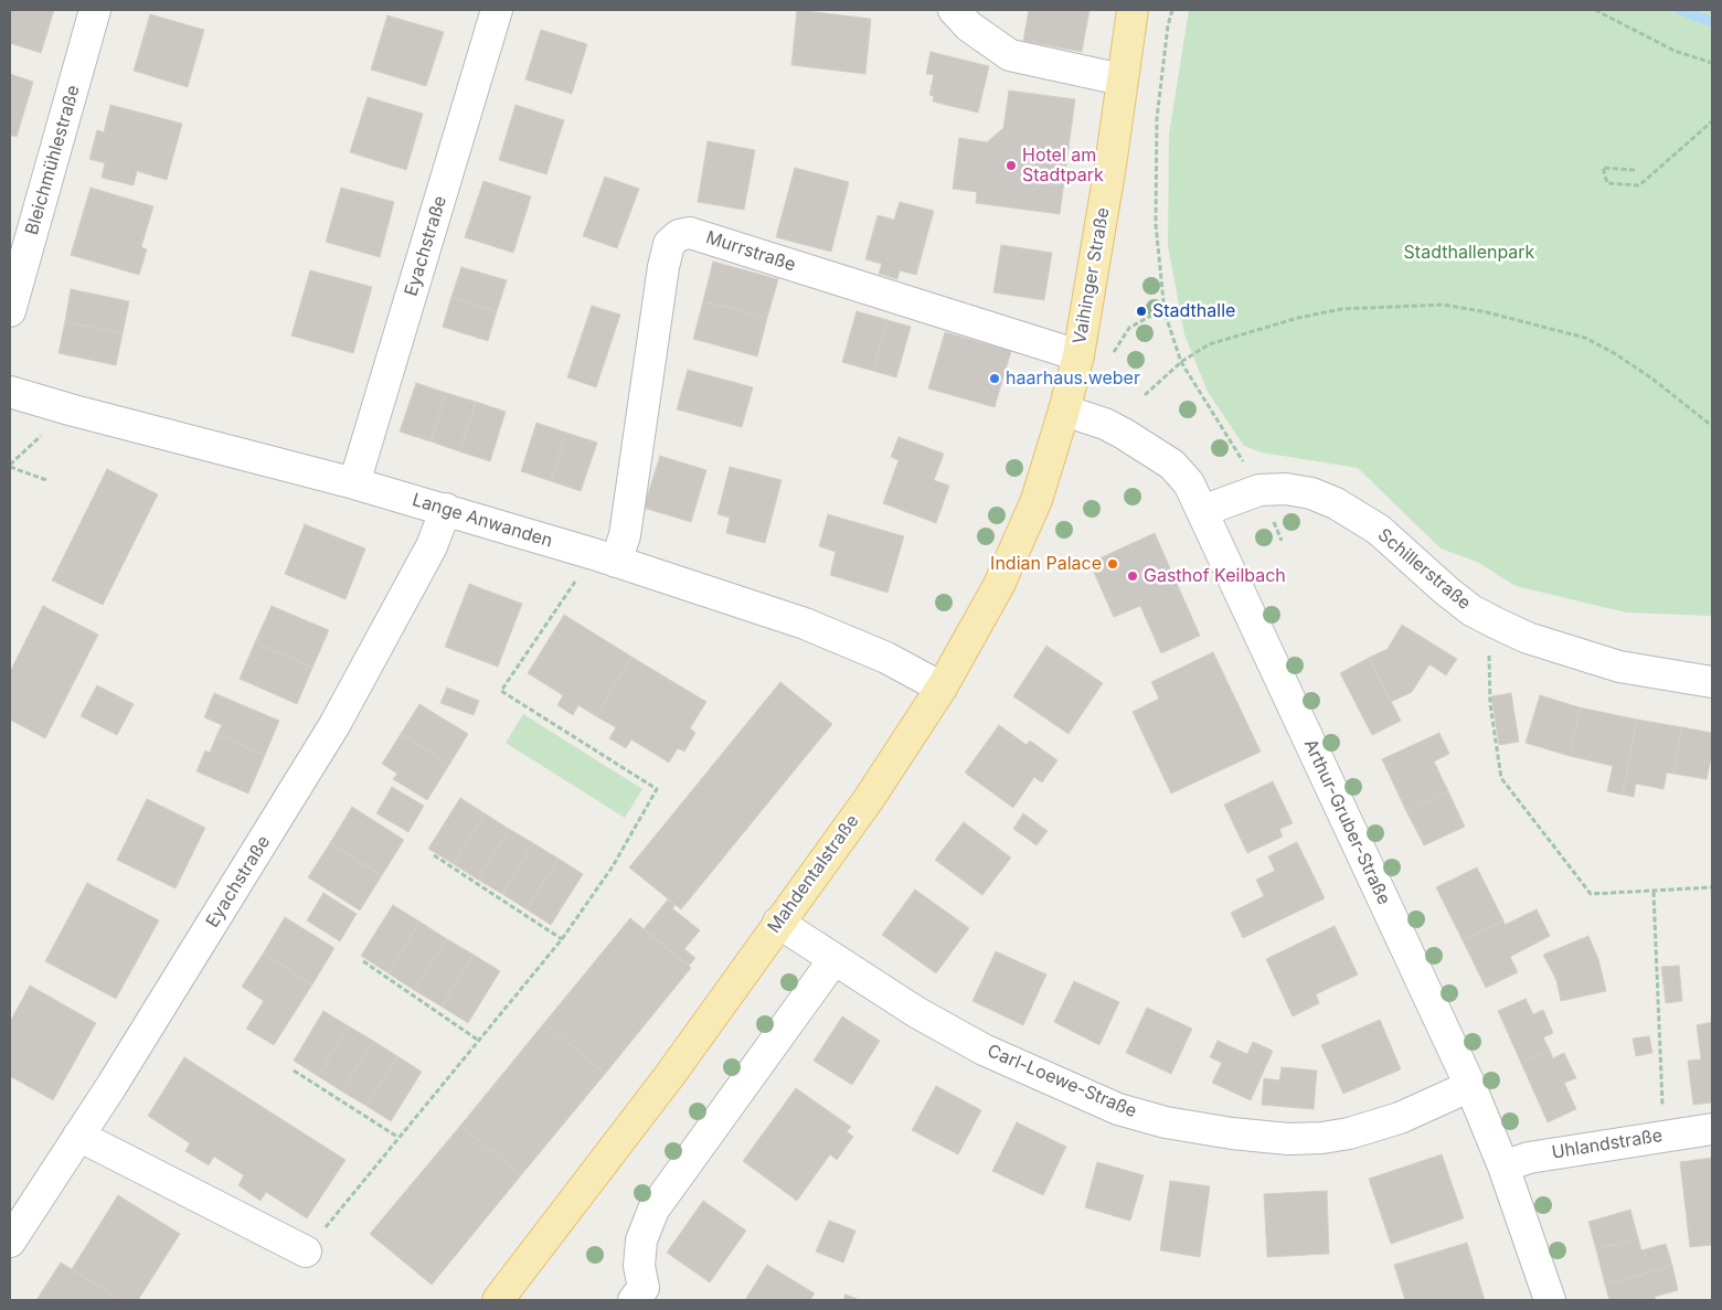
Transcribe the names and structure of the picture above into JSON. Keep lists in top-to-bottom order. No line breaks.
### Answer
{"streets":{"main road":["Vaihinger Straße","Mahdentalstraße"],"street":["Bleichmühlestraße","Eyachstraße","Murrstraße","Lange Anwanden","Schillerstraße","Arthur-Gruber-Straße","Carl-Loewe-Straße","Uhlandstraße"]},"crossings":[["Eyachstraße","Lange Anwanden"],["Murrstraße","Vaihinger Straße"],["Murrstraße","Lange Anwanden"],["Vaihinger Straße","Arthur-Gruber-Straße"],["Vaihinger Straße","Mahdentalstraße"],["Lange Anwanden","Mahdentalstraße"],["Schillerstraße","Arthur-Gruber-Straße"],["Arthur-Gruber-Straße","Mahdentalstraße"],["Arthur-Gruber-Straße","Carl-Loewe-Straße"],["Arthur-Gruber-Straße","Uhlandstraße"],["Mahdentalstraße","Carl-Loewe-Straße"]],"parks":["Stadthallenpark"],"places":["Hotel am Stadtpark","Stadthalle","haarhaus.weber","Indian Palace","Gasthof Keilbach"]}
